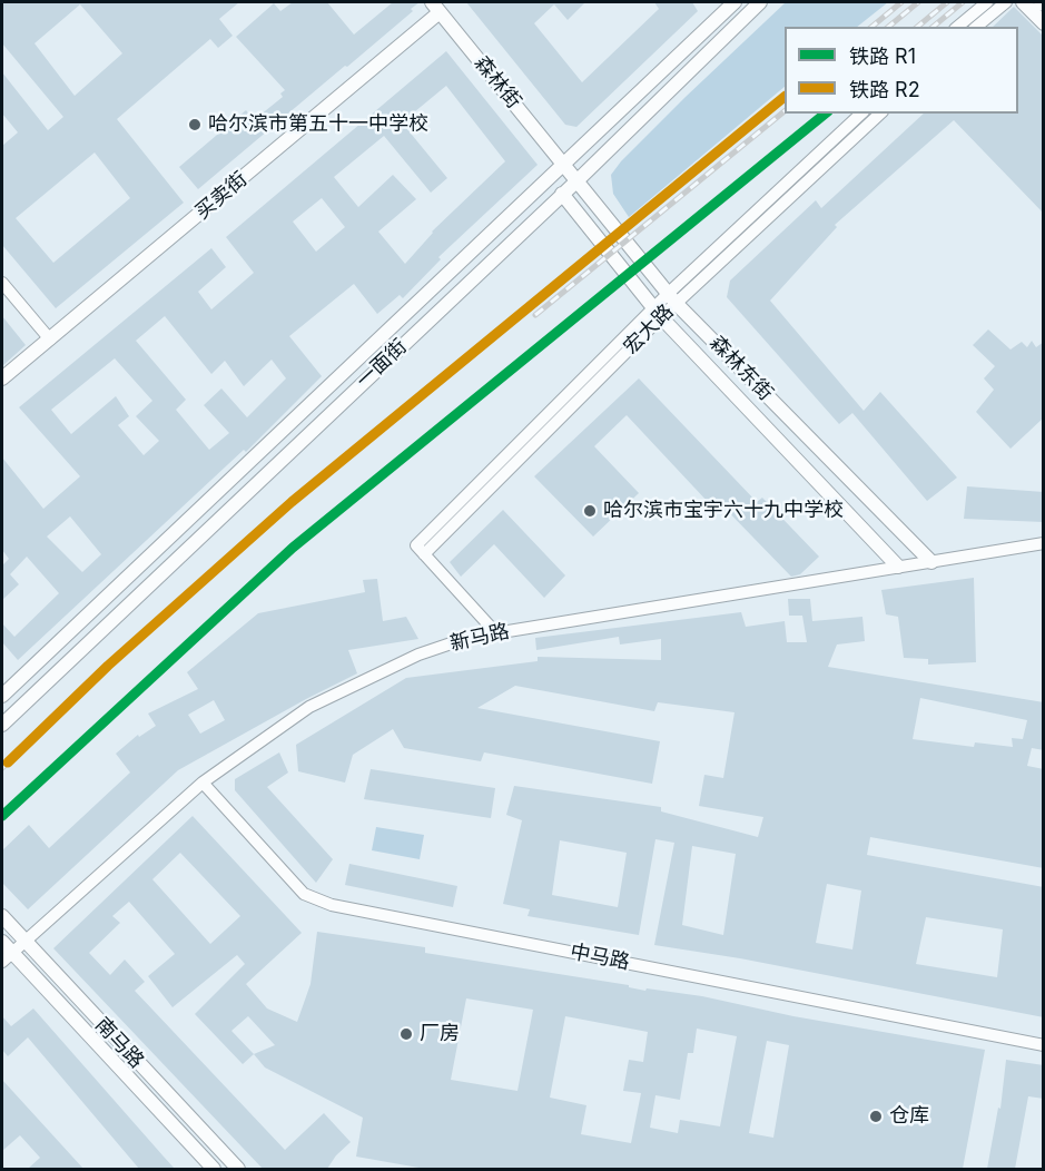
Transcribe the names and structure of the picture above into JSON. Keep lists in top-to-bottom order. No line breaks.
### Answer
{"streets":{"main road":["森林街","买卖街","一面街","森林东街","南马路"],"street":["宏大路","新马路","中马路"]},"crossings":[["森林街","买卖街"],["森林街","一面街"],["森林街","森林东街"],["宏大路","森林东街"],["宏大路","新马路"],["一面街","森林东街"],["森林东街","新马路"],["新马路","中马路"],["新马路","南马路"]],"places":["哈尔滨市第五十一中学校","哈尔滨市宝宇六十九中学校","厂房","仓库"],"lines":["rail line R2","rail line R1"],"legend":["铁路 R1","铁路 R2"]}
